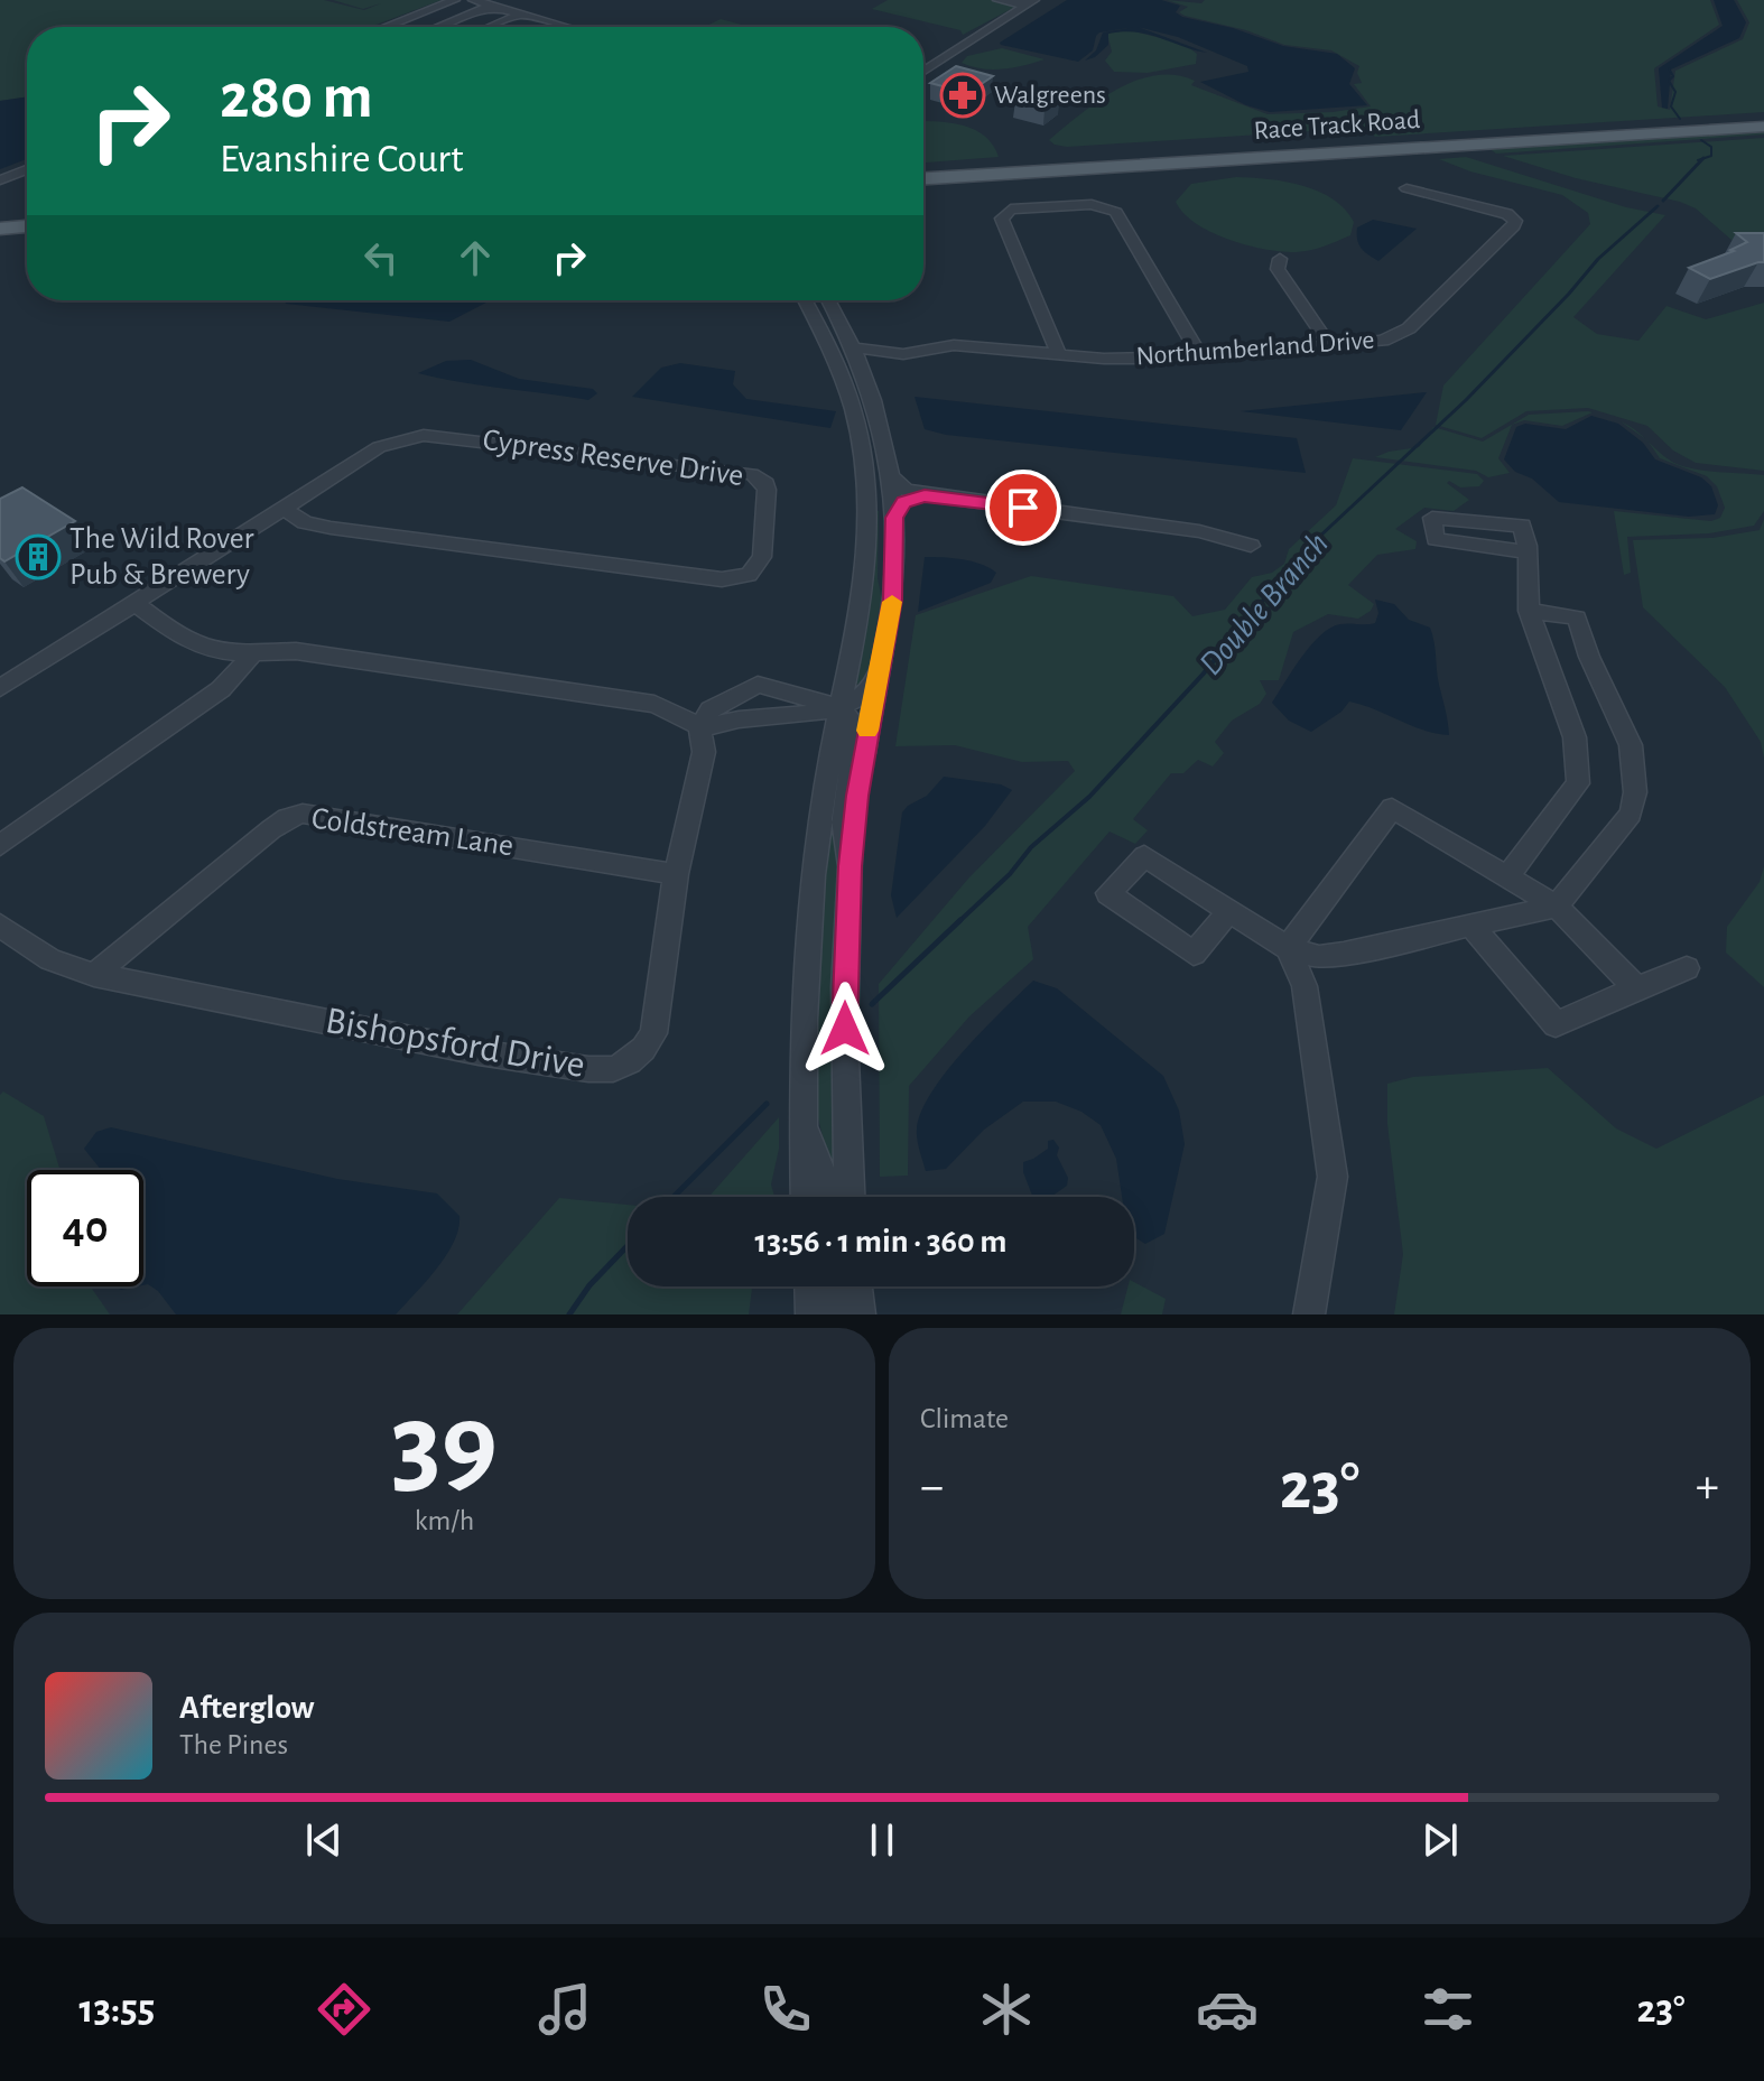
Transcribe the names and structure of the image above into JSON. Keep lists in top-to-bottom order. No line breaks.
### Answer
{"streets":{"main road":["Race Track Road"],"street":["Northumberland Drive","Cypress Reserve Drive","Coldstream Lane","Bishopsford Drive"]},"crossings":[["Coldstream Lane","Bishopsford Drive"]],"water":["Double Branch"],"places":{"pharmacy":["Walgreens"],"building":["The Wild Rover Pub & Brewery"]},"page":{"turn":["280 m","Evanshire Court"],"limit":"40","trip":"13:56 · 1 min · 360 m","tile":[["39","km/h"],"Climate"],"heat":["−","23°","+"],"song":["Afterglow","The Pines"],"tabs":["13:55","23°"]}}
